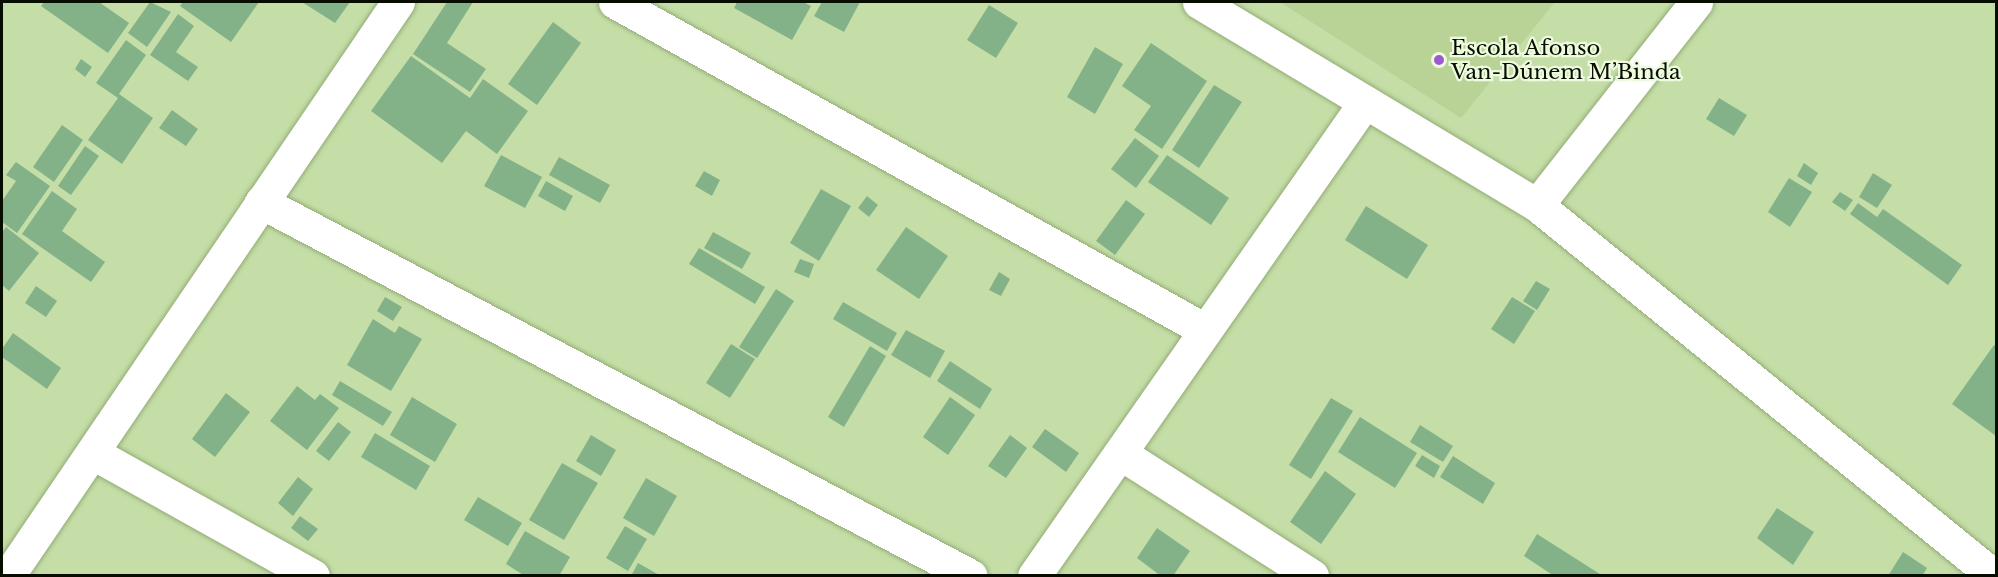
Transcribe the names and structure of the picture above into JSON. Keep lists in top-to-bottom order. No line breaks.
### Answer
{"places":["Escola Afonso Van-Dúnem M’Binda"]}
